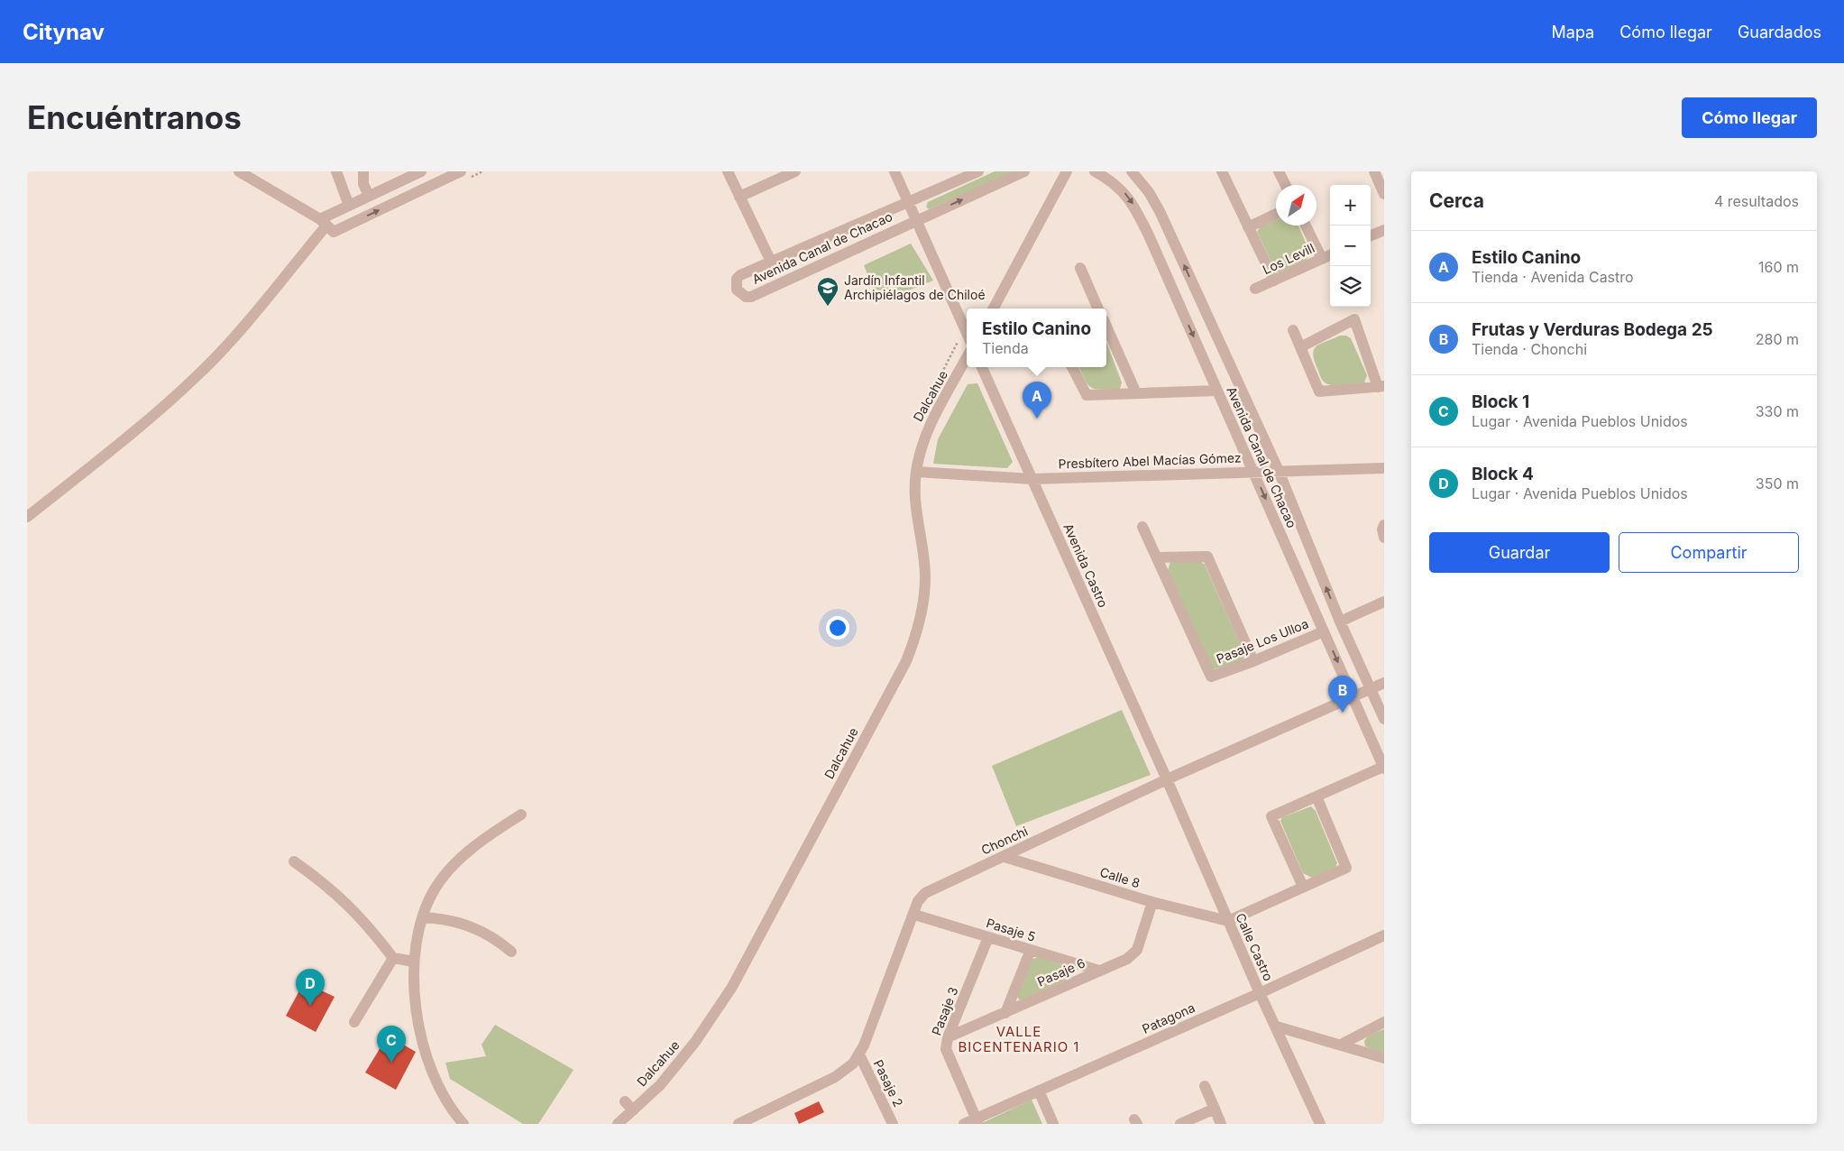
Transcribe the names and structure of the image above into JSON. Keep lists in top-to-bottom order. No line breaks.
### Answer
{"streets":{"street":["Avenida Canal de Chacao","Los Levill","Dalcahue","Presbítero Abel Macías Gómez","Avenida Castro","Pasaje Los Ulloa","Chonchi","Calle 8","Pasaje 5","Calle Castro","Pasaje 6","Pasaje 3","Patagona","Pasaje 2"]},"crossings":[["Avenida Canal de Chacao","Presbítero Abel Macías Gómez"],["Avenida Canal de Chacao","Pasaje Los Ulloa"],["Avenida Canal de Chacao","Chonchi"],["Dalcahue","Presbítero Abel Macías Gómez"],["Presbítero Abel Macías Gómez","Avenida Castro"],["Avenida Castro","Chonchi"],["Avenida Castro","Calle Castro"],["Chonchi","Calle 8"],["Chonchi","Pasaje 5"],["Chonchi","Calle Castro"],["Chonchi","Pasaje 2"],["Calle 8","Calle Castro"],["Calle 8","Pasaje 6"],["Pasaje 5","Pasaje 6"],["Pasaje 5","Pasaje 3"],["Calle Castro","Patagona"],["Pasaje 6","Pasaje 3"],["Pasaje 3","Patagona"]],"districts":["VALLE BICENTENARIO 1"],"places":{"school or university":["Jardín Infantil Archipiélagos de Chiloé"]},"north":"top right","page":{"header":"Citynav","nav":["Mapa","Cómo llegar","Guardados"],"buttons":["Cómo llegar",["Guardar","Compartir"]],"title":"Encuéntranos","heading":["Cerca","4 resultados"],"map_buttons":["+","−"],"list":[{"mark":"A","name":"Estilo Canino","note":"Tienda · Avenida Castro","value":"160 m"},{"mark":"B","name":"Frutas y Verduras Bodega 25","note":"Tienda · Chonchi","value":"280 m"},{"mark":"C","name":"Block 1","note":"Lugar · Avenida Pueblos Unidos","value":"330 m"},{"mark":"D","name":"Block 4","note":"Lugar · Avenida Pueblos Unidos","value":"350 m"}],"popup":["Estilo Canino","Tienda"],"pins":["A","B","D","C"]}}
